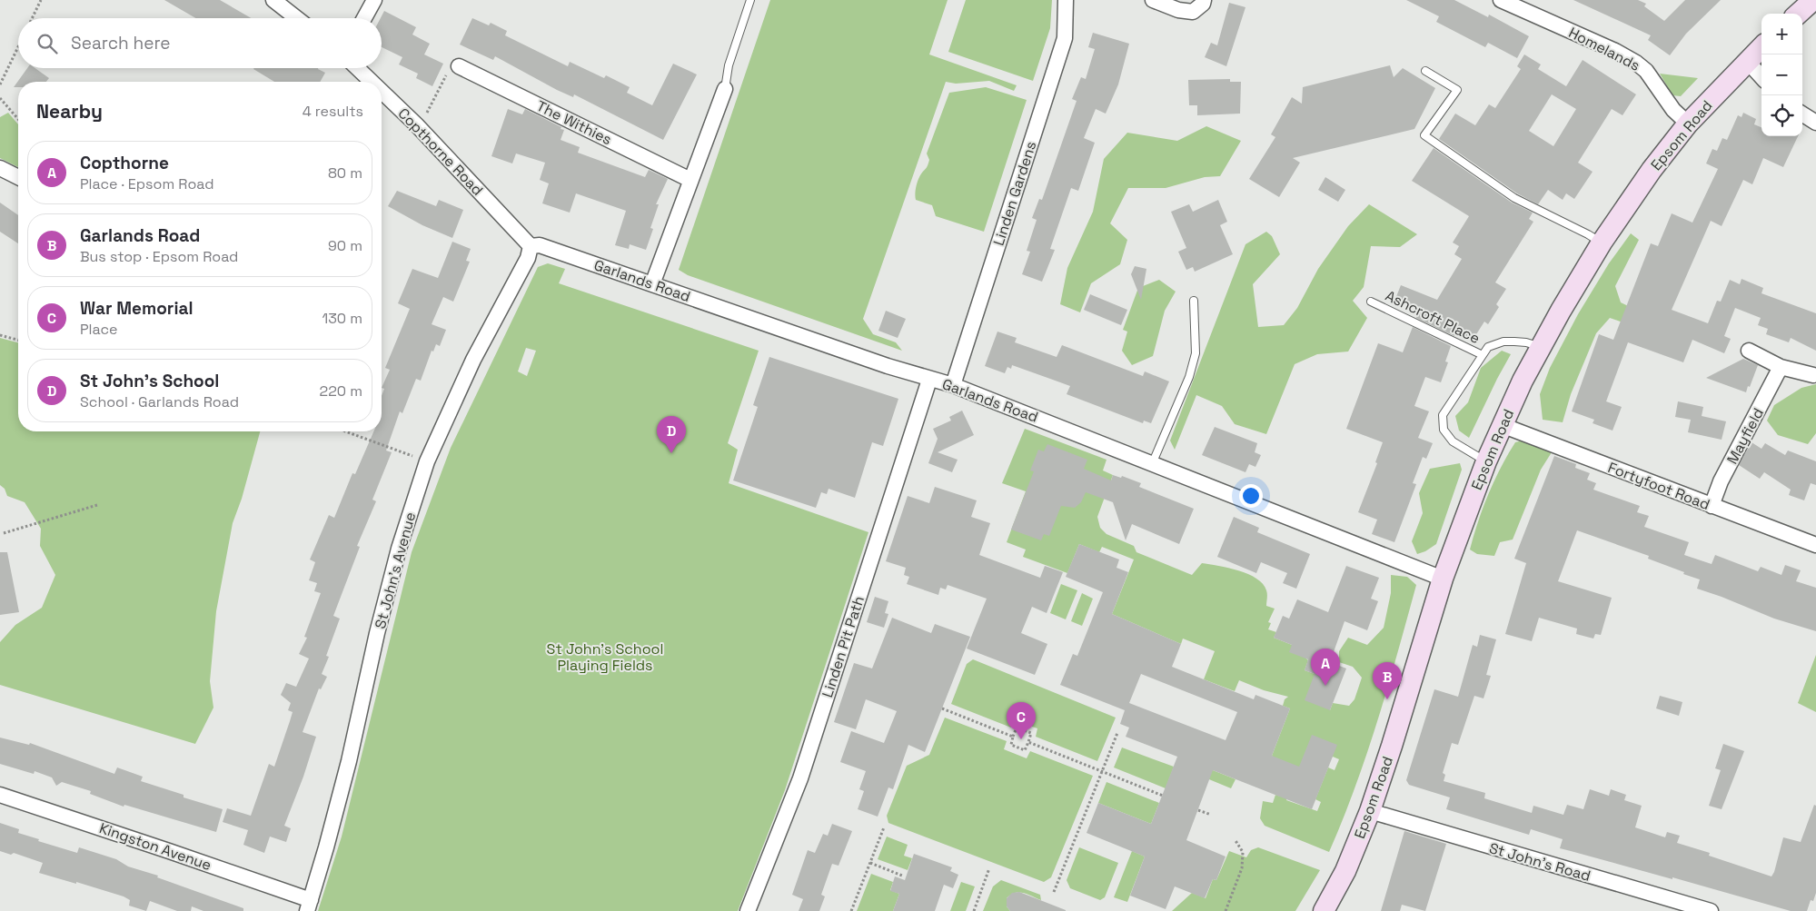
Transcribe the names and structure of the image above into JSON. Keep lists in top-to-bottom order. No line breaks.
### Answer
{"streets":{"main road":["Epsom Road"],"street":["Homelands","The Withies","Copthorne Road","Linden Gardens","Garlands Road","Mayfield","Fortyfoot Road","St John's Avenue","Linden Pit Path","Kingston Avenue","St John's Road"],"lane":["Ashcroft Place"]},"crossings":[["Homelands","Epsom Road"],["Epsom Road","Garlands Road"],["Epsom Road","Ashcroft Place"],["Epsom Road","Fortyfoot Road"],["Epsom Road","St John's Road"],["Copthorne Road","Garlands Road"],["Copthorne Road","St John's Avenue"],["Linden Gardens","Garlands Road"],["Garlands Road","St John's Avenue"],["Garlands Road","Linden Pit Path"],["Mayfield","Fortyfoot Road"],["St John's Avenue","Kingston Avenue"]],"parks":["St John's School Playing Fields"],"page":{"map_buttons":["+","−"],"search":"Search here","heading":["Nearby","4 results"],"list":[{"mark":"A","name":"Copthorne","note":"Place · Epsom Road","value":"80 m"},{"mark":"B","name":"Garlands Road","note":"Bus stop · Epsom Road","value":"90 m"},{"mark":"C","name":"War Memorial","note":"Place","value":"130 m"},{"mark":"D","name":"St John's School","note":"School · Garlands Road","value":"220 m"}],"pins":["D","A","B","C"]}}
